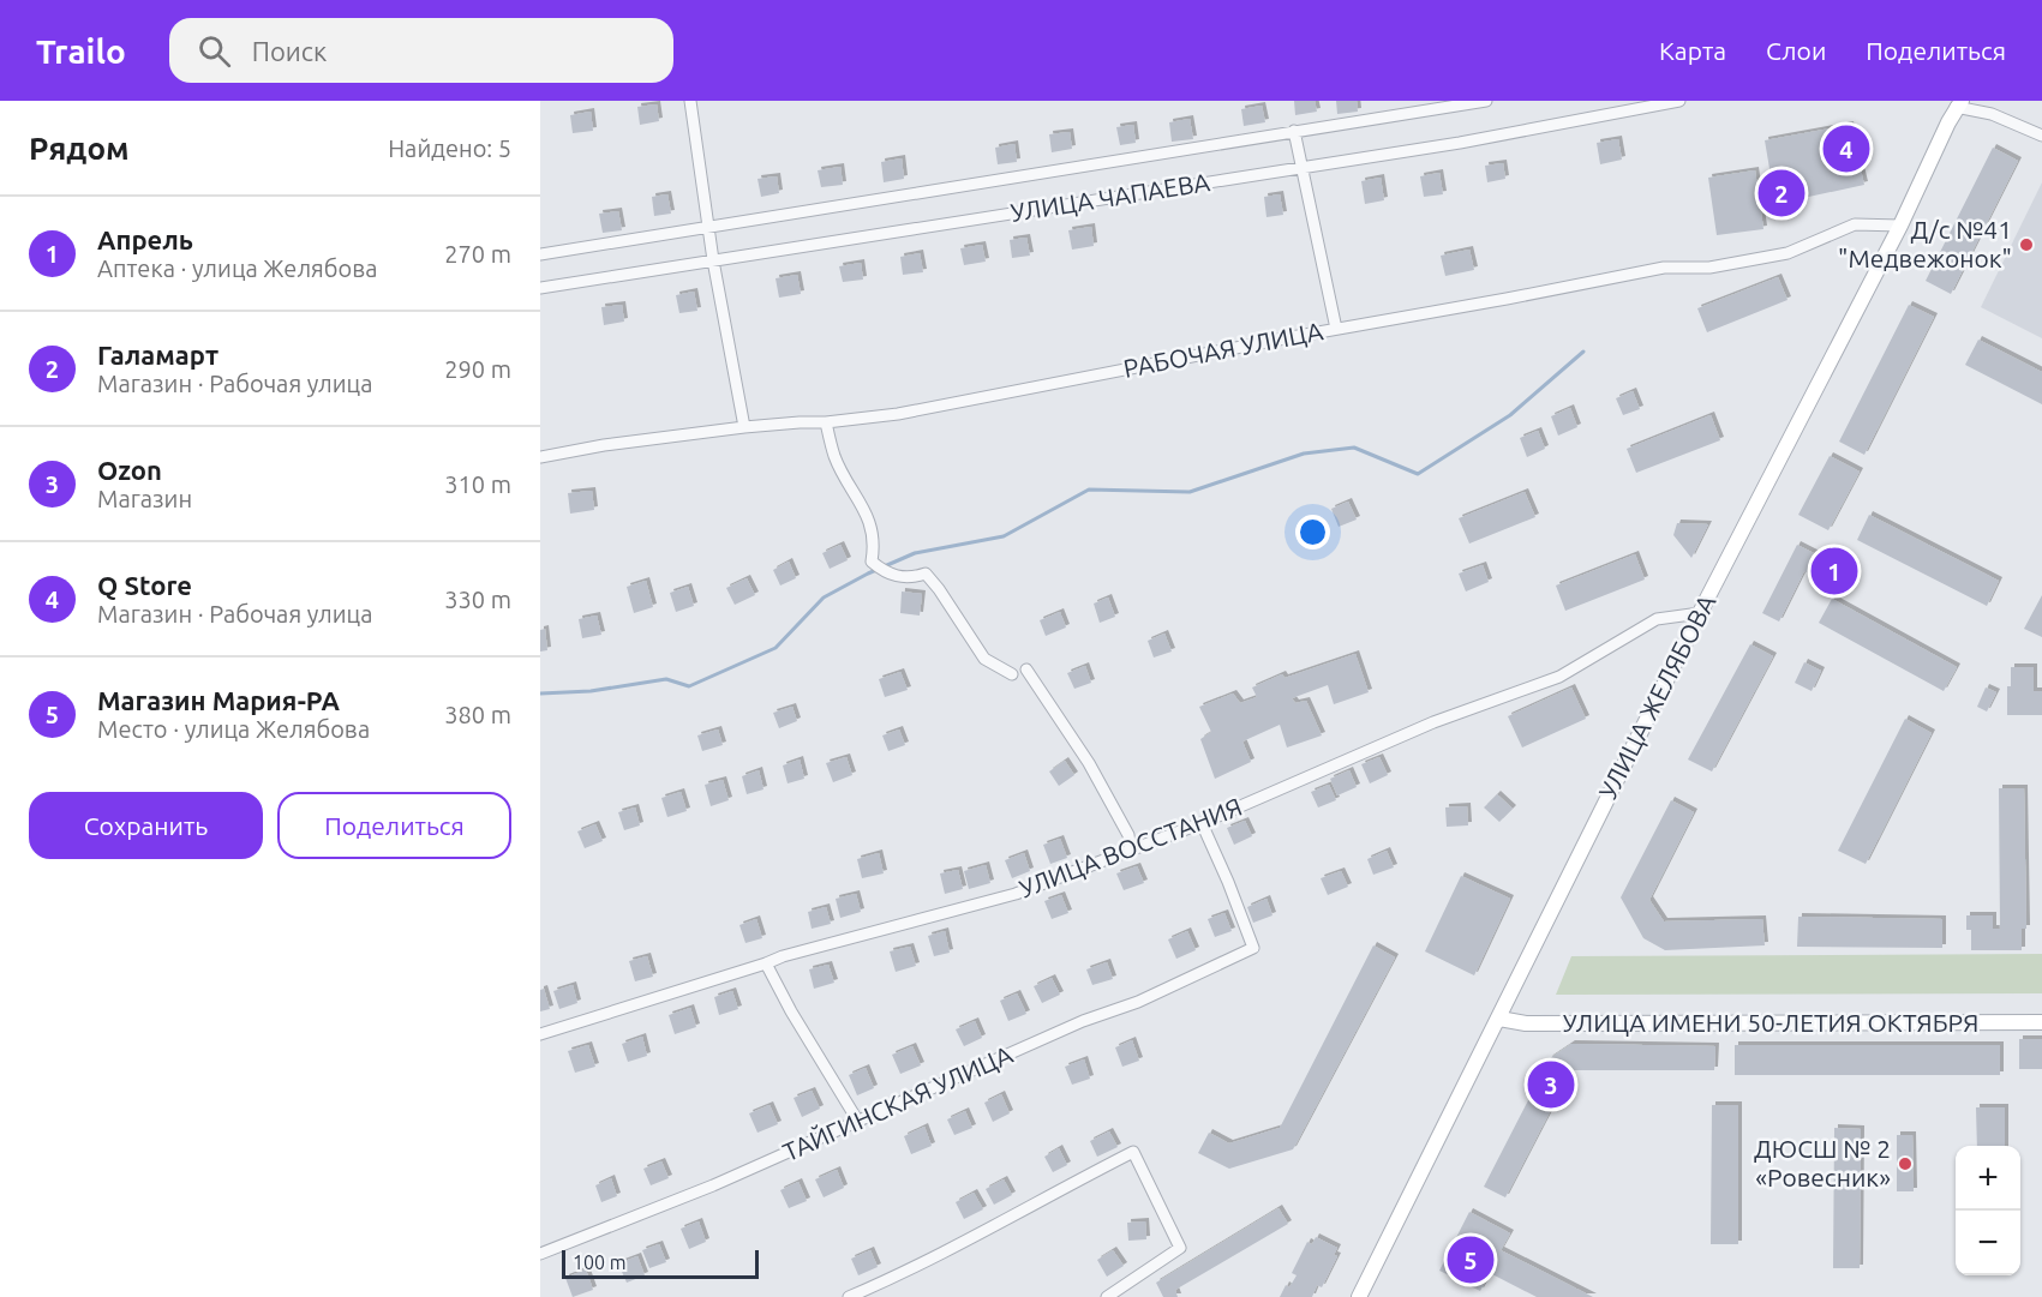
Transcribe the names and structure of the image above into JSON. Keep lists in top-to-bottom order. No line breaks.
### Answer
{"streets":{"street":["УЛИЦА ЧАПАЕВА","РАБОЧАЯ УЛИЦА","УЛИЦА ЖЕЛЯБОВА","УЛИЦА ВОССТАНИЯ","УЛИЦА ИМЕНИ 50-ЛЕТИЯ ОКТЯБРЯ","ТАЙГИНСКАЯ УЛИЦА"]},"crossings":[["РАБОЧАЯ УЛИЦА","УЛИЦА ЖЕЛЯБОВА"],["УЛИЦА ЖЕЛЯБОВА","УЛИЦА ВОССТАНИЯ"],["УЛИЦА ЖЕЛЯБОВА","УЛИЦА ИМЕНИ 50-ЛЕТИЯ ОКТЯБРЯ"],["УЛИЦА ВОССТАНИЯ","ТАЙГИНСКАЯ УЛИЦА"]],"places":["Д/с №41 \"Медвежонок\"","ДЮСШ № 2 «Ровесник»"],"scale_bar":"100 m","page":{"header":"Trailo","search":"Поиск","nav":["Карта","Слои","Поделиться"],"heading":["Рядом","Найдено: 5"],"pins":["4","2","1","3","5"],"list":[{"mark":"1","name":"Апрель","note":"Аптека · улица Желябова","value":"270 m"},{"mark":"2","name":"Галамарт","note":"Магазин · Рабочая улица","value":"290 m"},{"mark":"3","name":"Ozon","note":"Магазин","value":"310 m"},{"mark":"4","name":"Q Store","note":"Магазин · Рабочая улица","value":"330 m"},{"mark":"5","name":"Магазин Мария-РА","note":"Место · улица Желябова","value":"380 m"}],"buttons":["Сохранить","Поделиться"],"map_buttons":["+","−"],"scale":"100 m"}}
